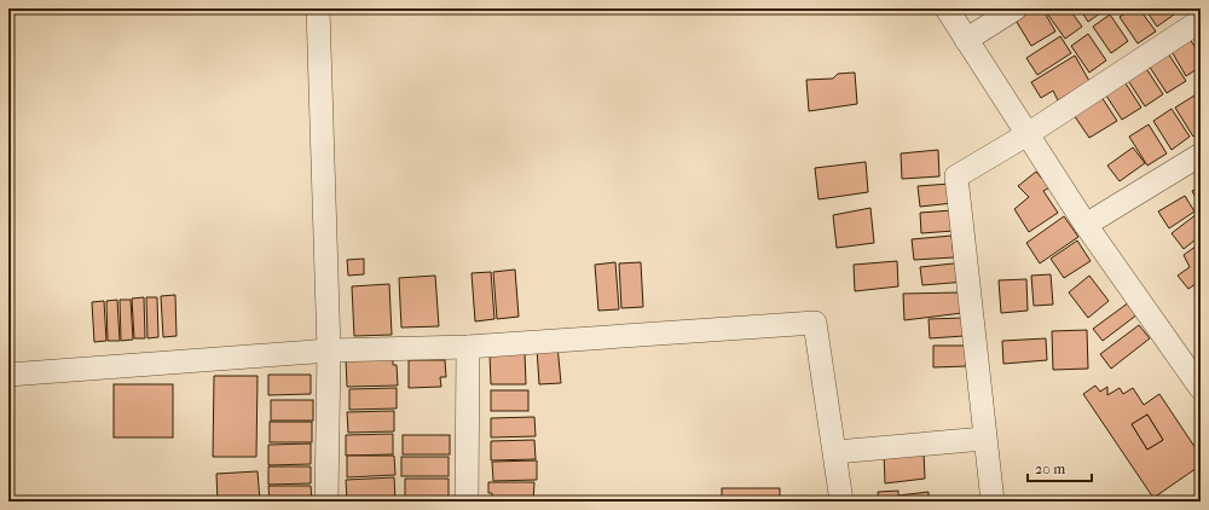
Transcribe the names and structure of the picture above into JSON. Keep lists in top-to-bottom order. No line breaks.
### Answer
{"scale_bar":"20 m"}
